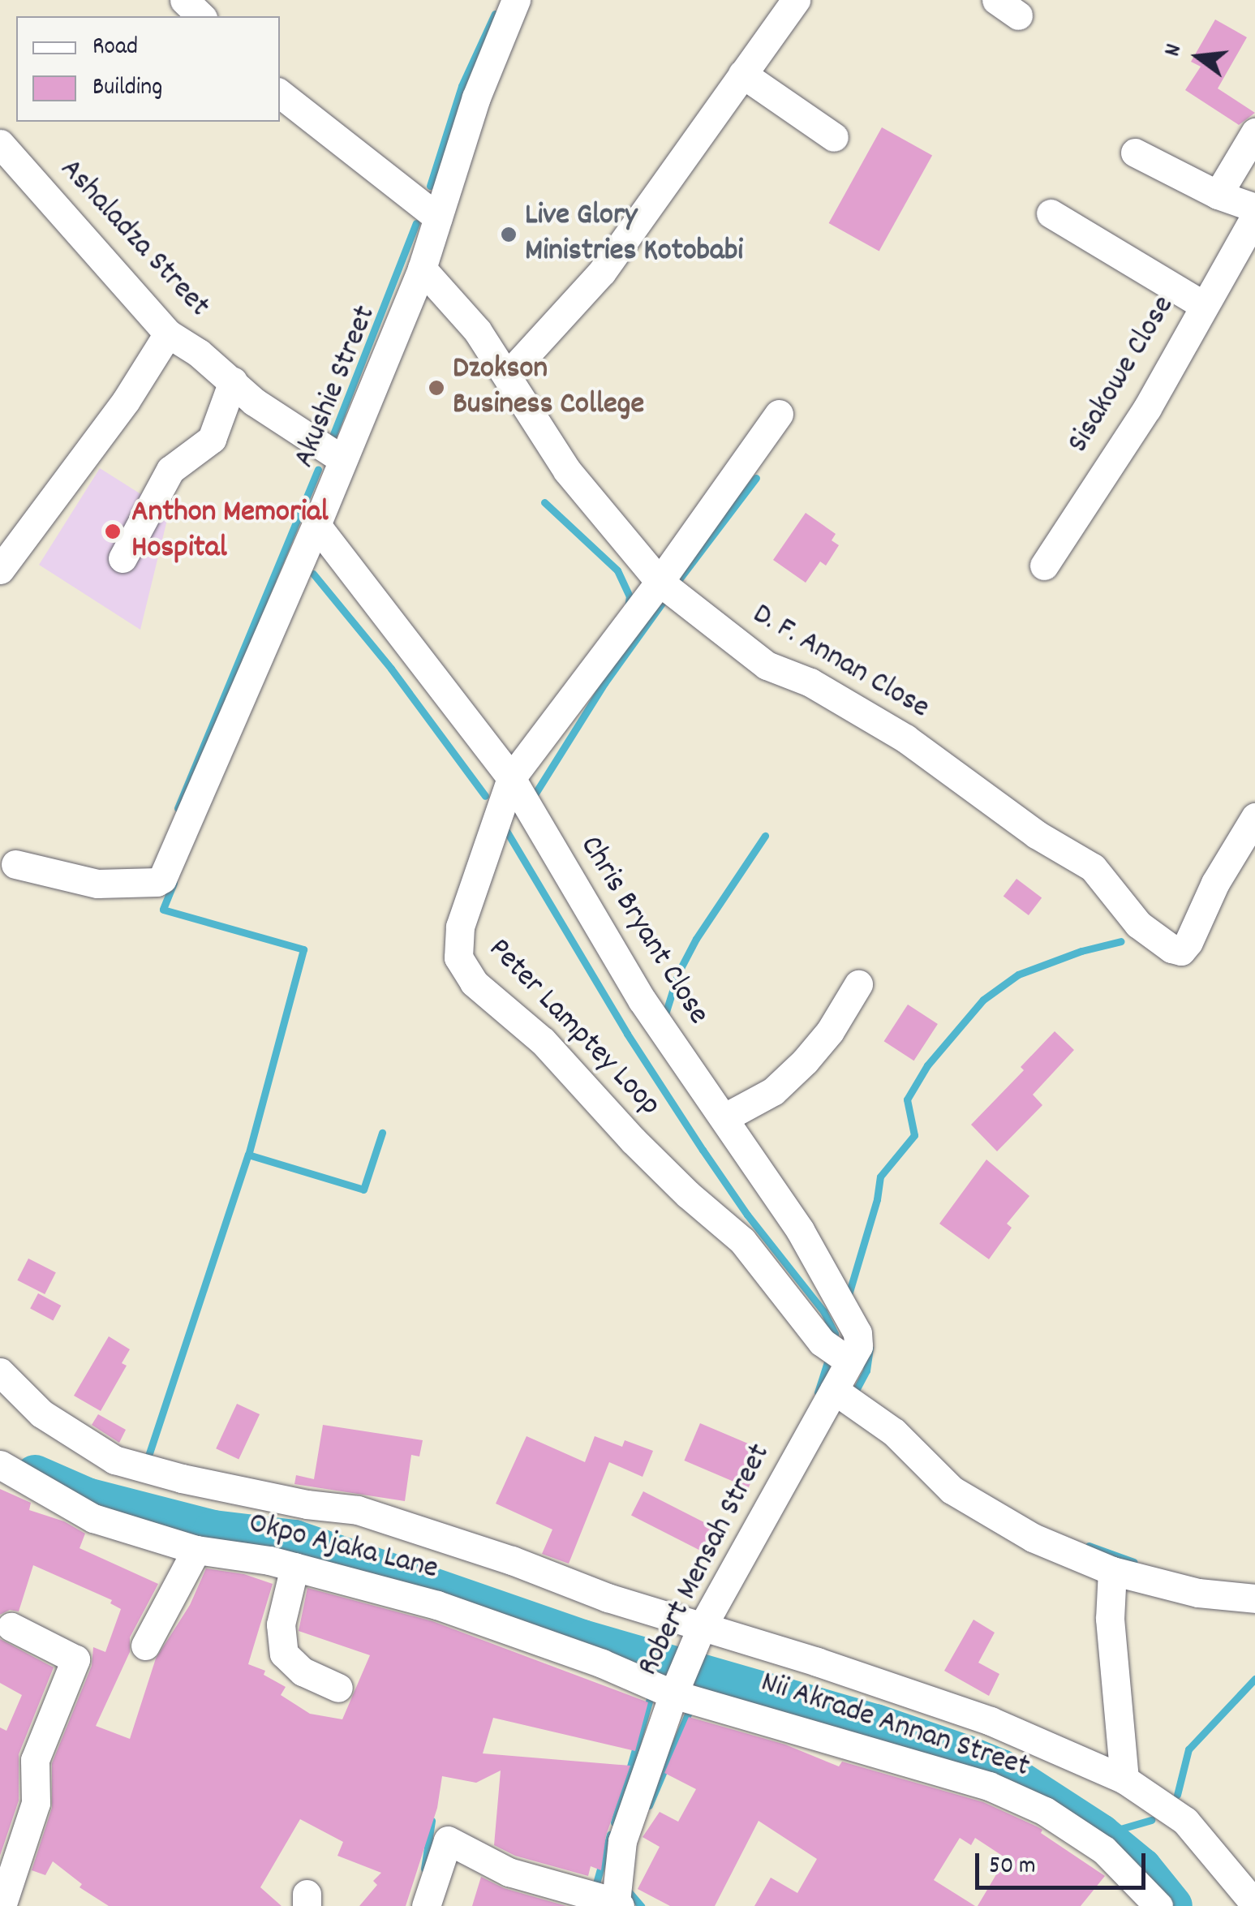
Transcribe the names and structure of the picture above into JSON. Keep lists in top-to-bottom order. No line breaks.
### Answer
{"streets":{"street":["Ashaladza Street","Sisakowe Close","Akushie Street","D. F. Annan Close","Chris Bryant Close","Peter Lamptey Loop","Okpo Ajaka Lane","Robert Mensah Street","Nii Akrade Annan Street"]},"crossings":[["Ashaladza Street","Akushie Street"],["Akushie Street","D. F. Annan Close"],["Akushie Street","Chris Bryant Close"],["D. F. Annan Close","Peter Lamptey Loop"],["Chris Bryant Close","Peter Lamptey Loop"],["Chris Bryant Close","Robert Mensah Street"],["Okpo Ajaka Lane","Robert Mensah Street"],["Okpo Ajaka Lane","Nii Akrade Annan Street"],["Robert Mensah Street","Nii Akrade Annan Street"]],"places":["Live Glory Ministries Kotobabi","Dzokson Business College","Anthon Memorial Hospital"],"legend":["Road","Building"],"scale_bar":"50 m","north":"left"}
